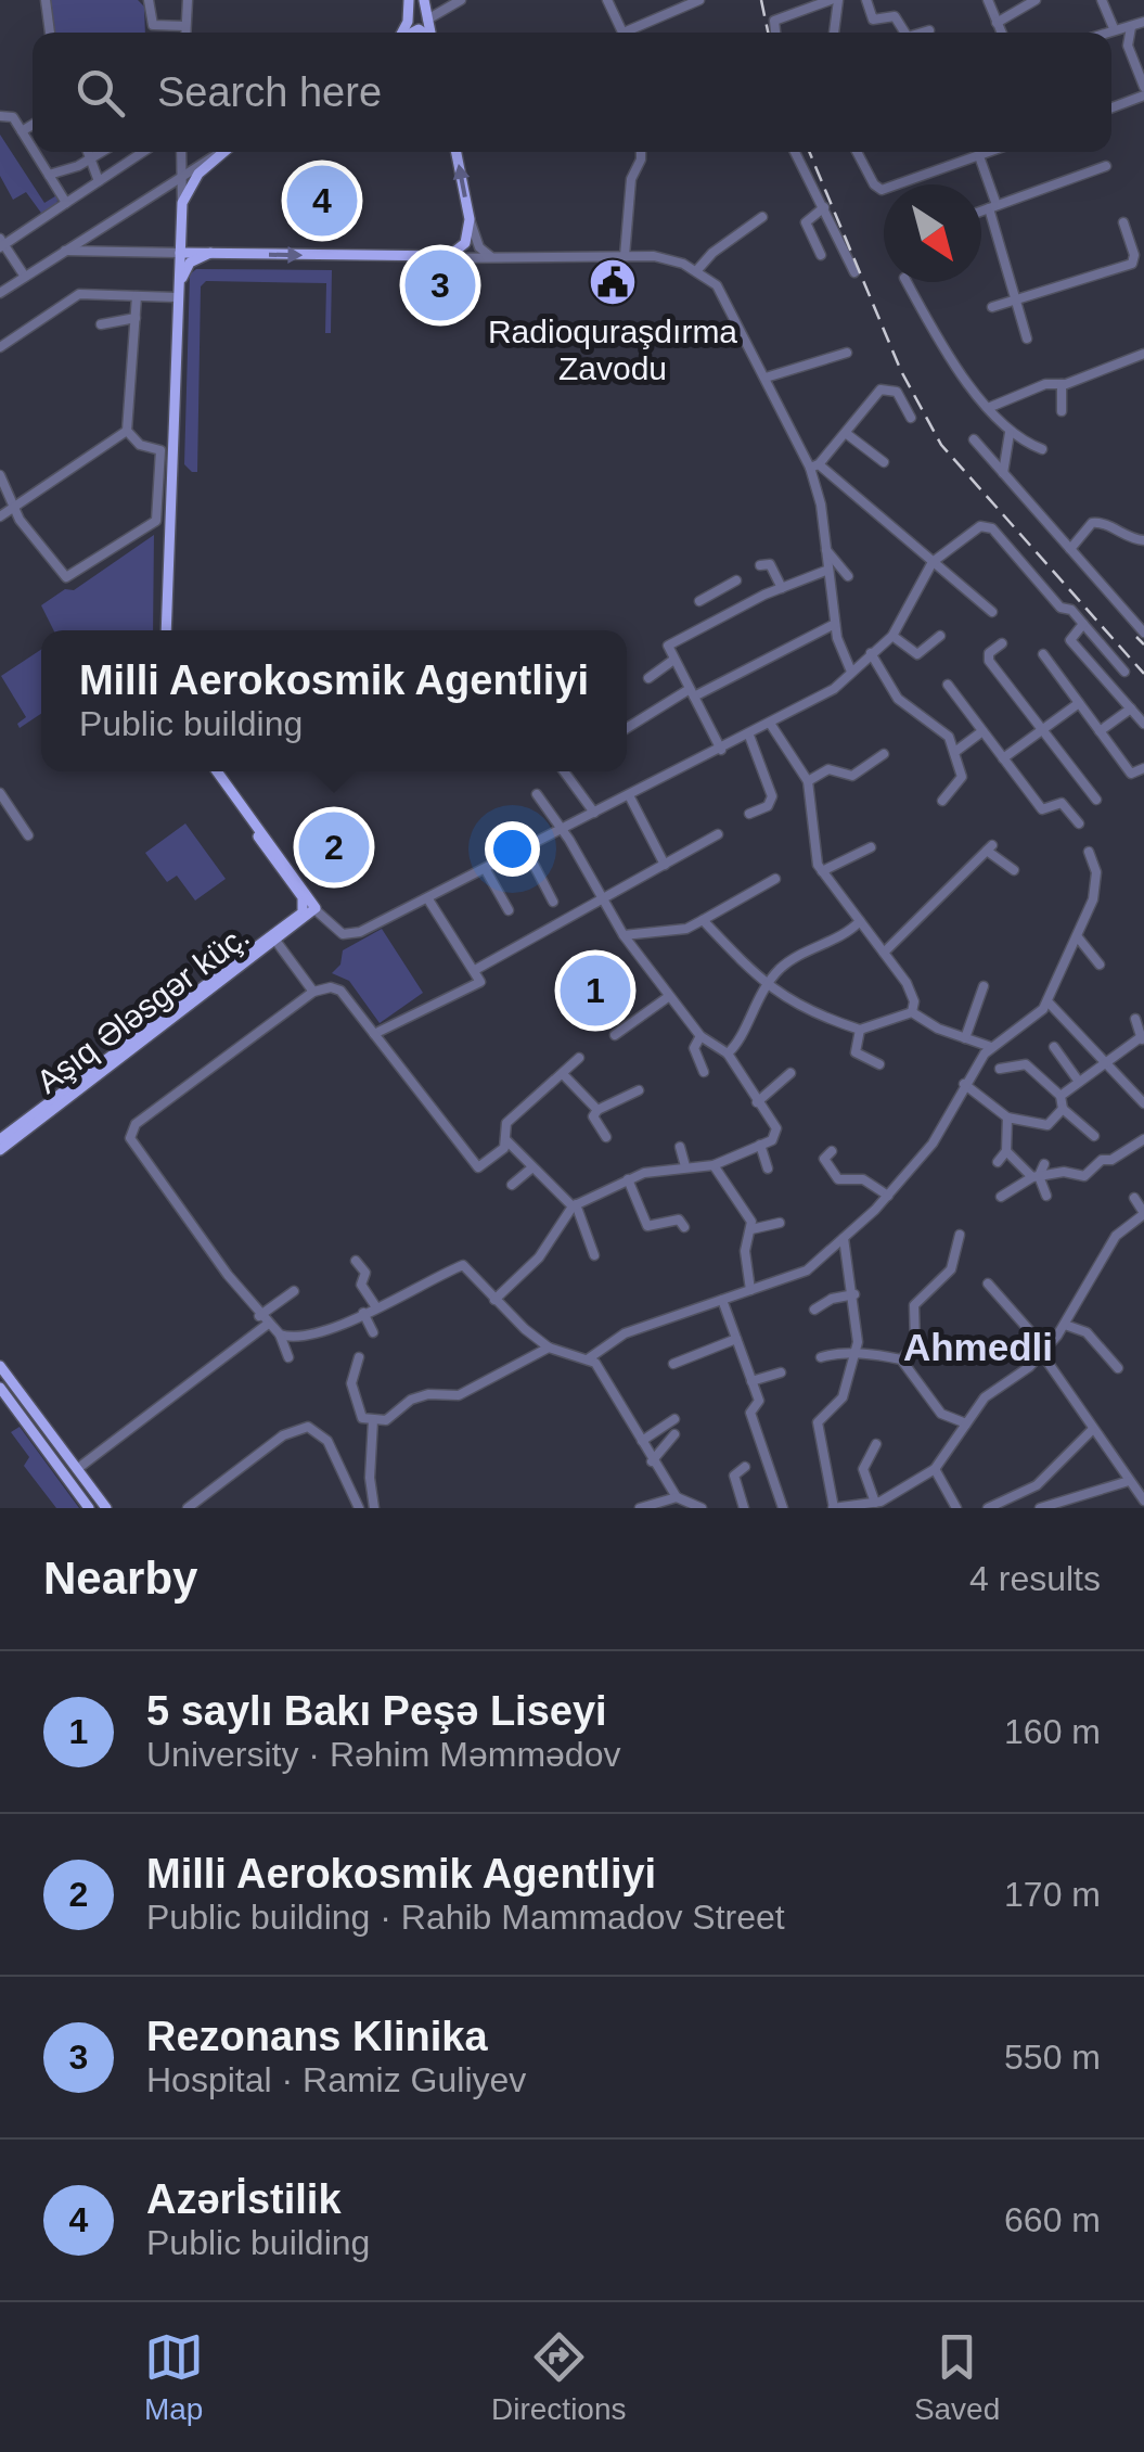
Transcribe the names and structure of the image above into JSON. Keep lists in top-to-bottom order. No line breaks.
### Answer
{"streets":{"main road":["Aşıq Ələsgər küç."]},"districts":["Ahmedli"],"places":{"public building":["Radioquraşdırma Zavodu"]},"north":"bottom right","page":{"search":"Search here","pins":["4","3","2","1"],"popup":["Milli Aerokosmik Agentliyi","Public building"],"heading":["Nearby","4 results"],"list":[{"mark":"1","name":"5 saylı Bakı Peşə Liseyi","note":"University · Rəhim Məmmədov","value":"160 m"},{"mark":"2","name":"Milli Aerokosmik Agentliyi","note":"Public building · Rahib Mammadov Street","value":"170 m"},{"mark":"3","name":"Rezonans Klinika","note":"Hospital · Ramiz Guliyev","value":"550 m"},{"mark":"4","name":"Azərİstilik","note":"Public building","value":"660 m"}],"nav":["Map","Directions","Saved"]}}
